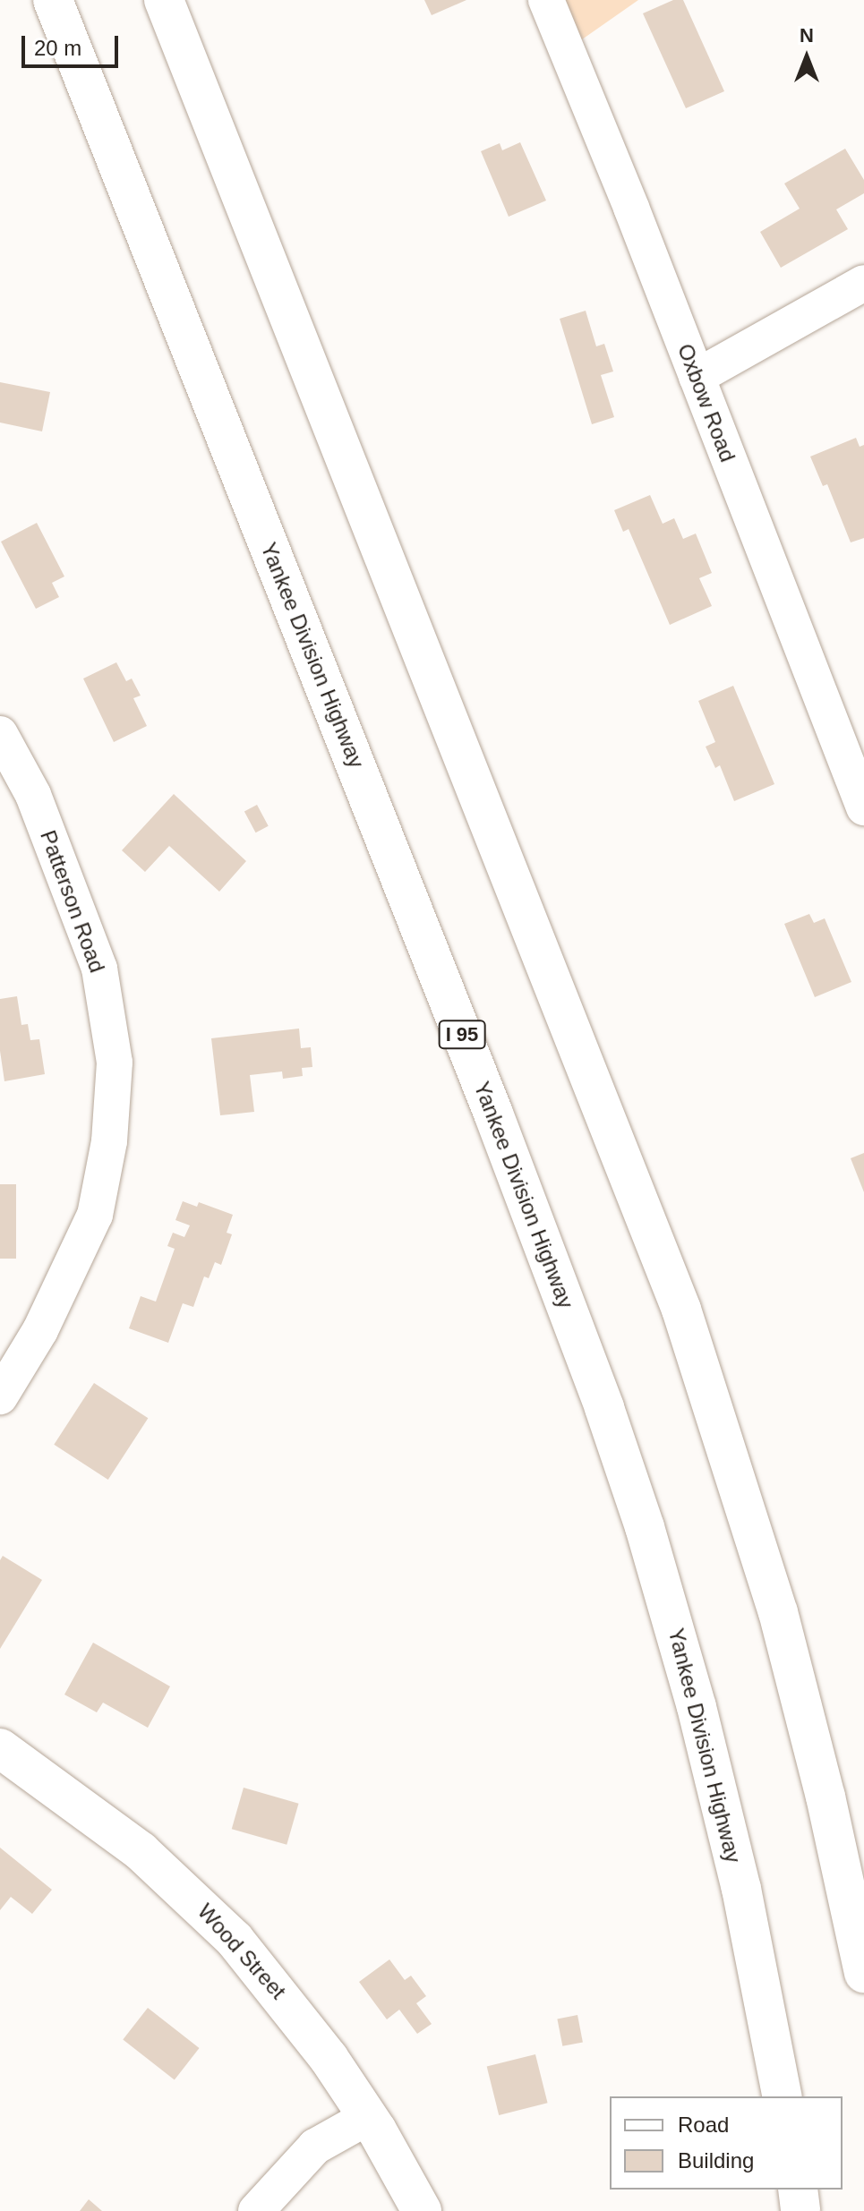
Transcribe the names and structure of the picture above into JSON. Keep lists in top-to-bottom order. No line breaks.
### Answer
{"streets":{"main road":["Yankee Division Highway","I 95","Wood Street"],"street":["Oxbow Road","Patterson Road"]},"legend":["Road","Building"],"scale_bar":"20 m","north":"top"}
